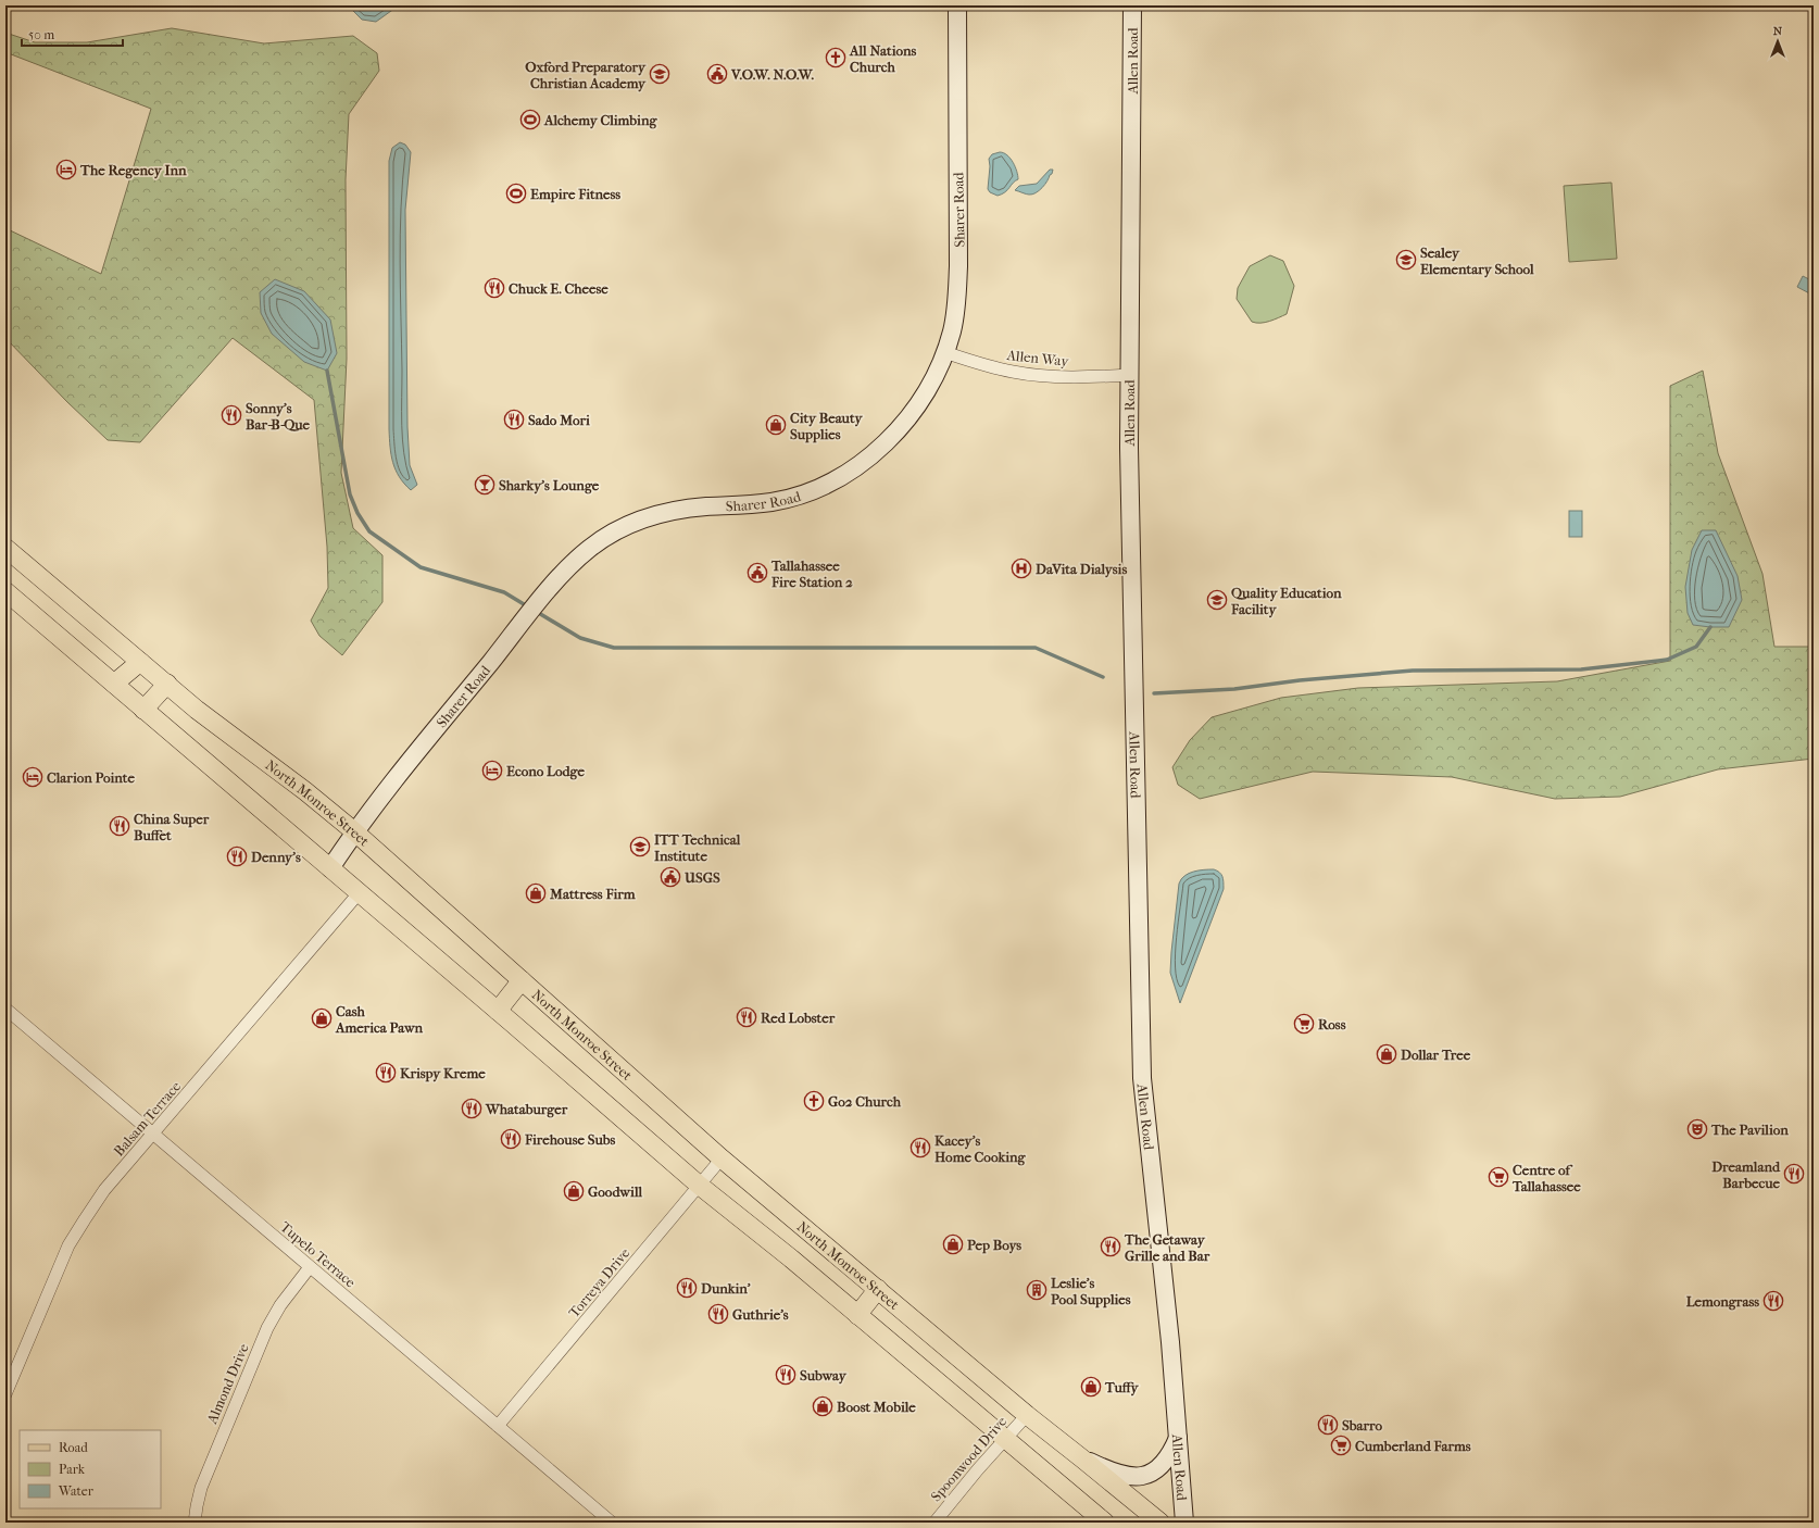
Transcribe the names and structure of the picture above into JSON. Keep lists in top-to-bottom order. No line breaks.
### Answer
{"streets":{"main road":["North Monroe Street"],"street":["Allen Road","Sharer Road","Allen Way","Balsam Terrace","Tupelo Terrace","Torreya Drive","Almond Drive","Spoonwood Drive"]},"crossings":[["Allen Road","Allen Way"],["Sharer Road","Allen Way"],["Sharer Road","North Monroe Street"],["North Monroe Street","Torreya Drive"],["North Monroe Street","Spoonwood Drive"],["Balsam Terrace","Tupelo Terrace"],["Tupelo Terrace","Torreya Drive"],["Tupelo Terrace","Almond Drive"]],"places":{"church":["All Nations Church","Go2 Church"],"school or university":["Oxford Preparatory Christian Academy","Sealey Elementary School","Quality Education Facility","ITT Technical Institute"],"public building":["V.O.W. N.O.W.","Tallahassee Fire Station 2","USGS"],"sports":["Alchemy Climbing","Empire Fitness"],"hotel":["The Regency Inn","Econo Lodge","Clarion Pointe"],"restaurant":["Chuck E. Cheese","Sonny's Bar-B-Que","Sado Mori","China Super Buffet","Denny's","Red Lobster","Krispy Kreme","Whataburger","Firehouse Subs","Kacey's Home Cooking","Dreamland Barbecue","The Getaway Grille and Bar","Dunkin'","Lemongrass","Guthrie's","Subway","Sbarro"],"shop":["City Beauty Supplies","Mattress Firm","Cash America Pawn","Dollar Tree","Goodwill","Pep Boys","Tuffy","Boost Mobile"],"bar":["Sharky's Lounge"],"hospital":["DaVita Dialysis"],"supermarket":["Ross","Centre of Tallahassee","Cumberland Farms"],"theatre":["The Pavilion"],"building":["Leslie's Pool Supplies"]},"legend":["Road","Park","Water"],"scale_bar":"50 m","north":"top"}
